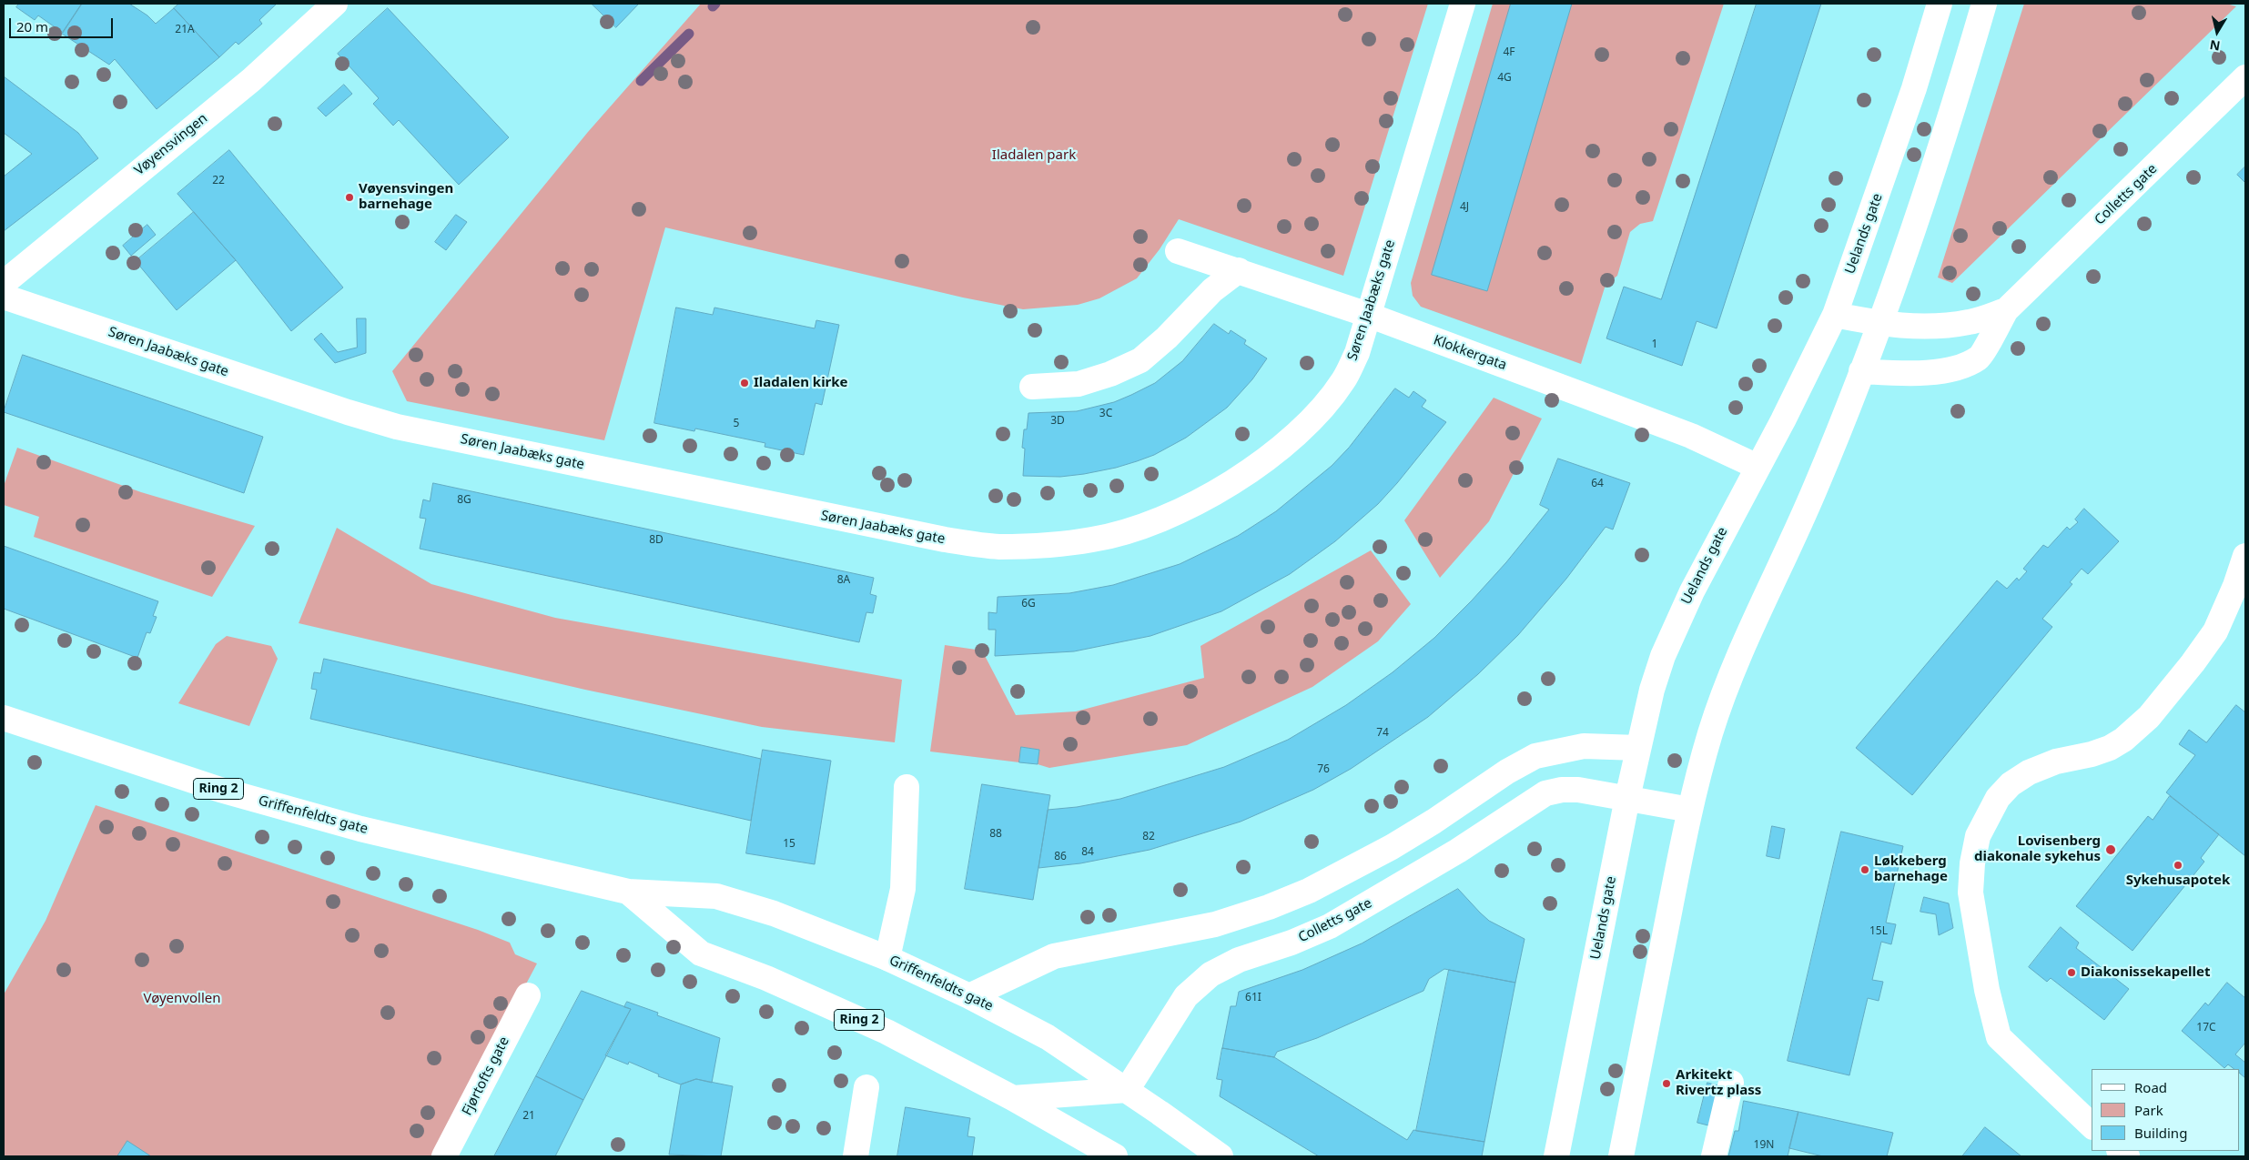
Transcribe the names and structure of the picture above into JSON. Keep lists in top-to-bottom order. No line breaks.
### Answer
{"streets":{"main road":["Vøyensvingen","Colletts gate","Uelands gate","Søren Jaabæks gate","Klokkergata","Ring 2","Griffenfeldts gate","Fjørtofts gate"]},"crossings":[["Colletts gate","Uelands gate"],["Colletts gate","Griffenfeldts gate"],["Uelands gate","Klokkergata"],["Søren Jaabæks gate","Klokkergata"]],"parks":["Iladalen park","Vøyenvollen"],"places":["Vøyensvingen barnehage","Iladalen kirke","Lovisenberg diakonale sykehus","Sykehusapotek","Løkkeberg barnehage","Diakonissekapellet","Arkitekt Rivertz plass"],"house_numbers":["21A","4F","4G","22","4J","1","3C","3D","5","64","8G","8D","8A","6G","74","76","88","82","15","84","86","15L","61I","17C","21","19N"],"legend":["Road","Park","Building"],"scale_bar":"20 m","north":"bottom"}
